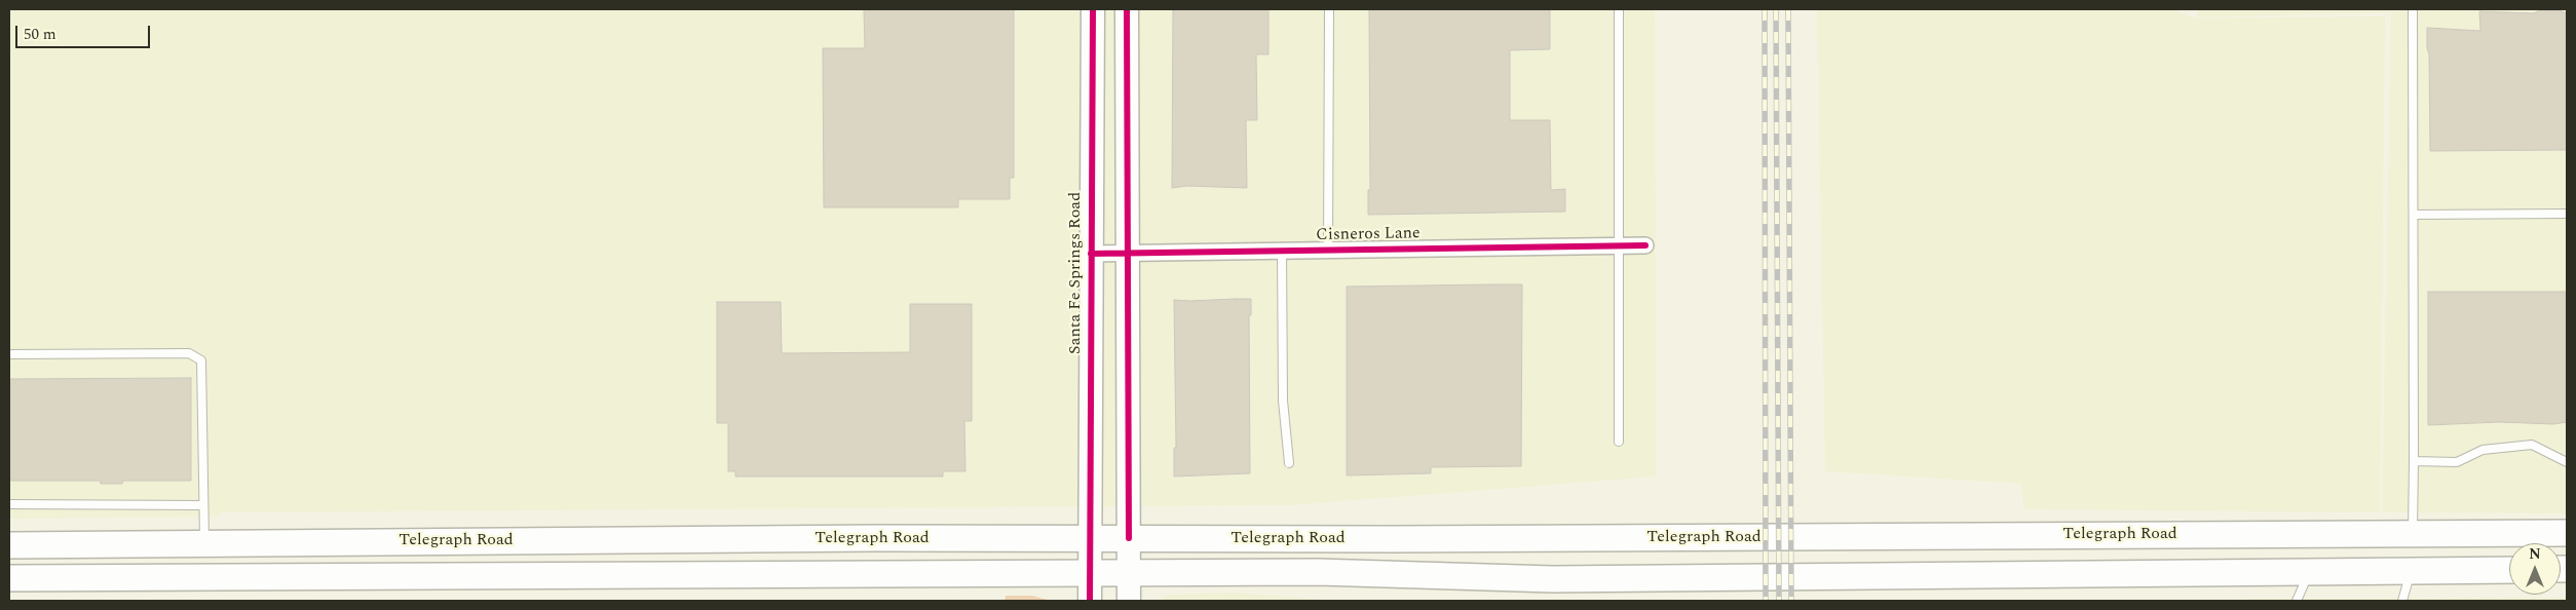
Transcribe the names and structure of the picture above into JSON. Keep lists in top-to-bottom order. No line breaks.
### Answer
{"streets":{"main road":["Santa Fe Springs Road","Telegraph Road"],"street":["Cisneros Lane"]},"crossings":[["Cisneros Lane","Santa Fe Springs Road"],["Santa Fe Springs Road","Telegraph Road"]],"scale_bar":"50 m","north":"top"}
